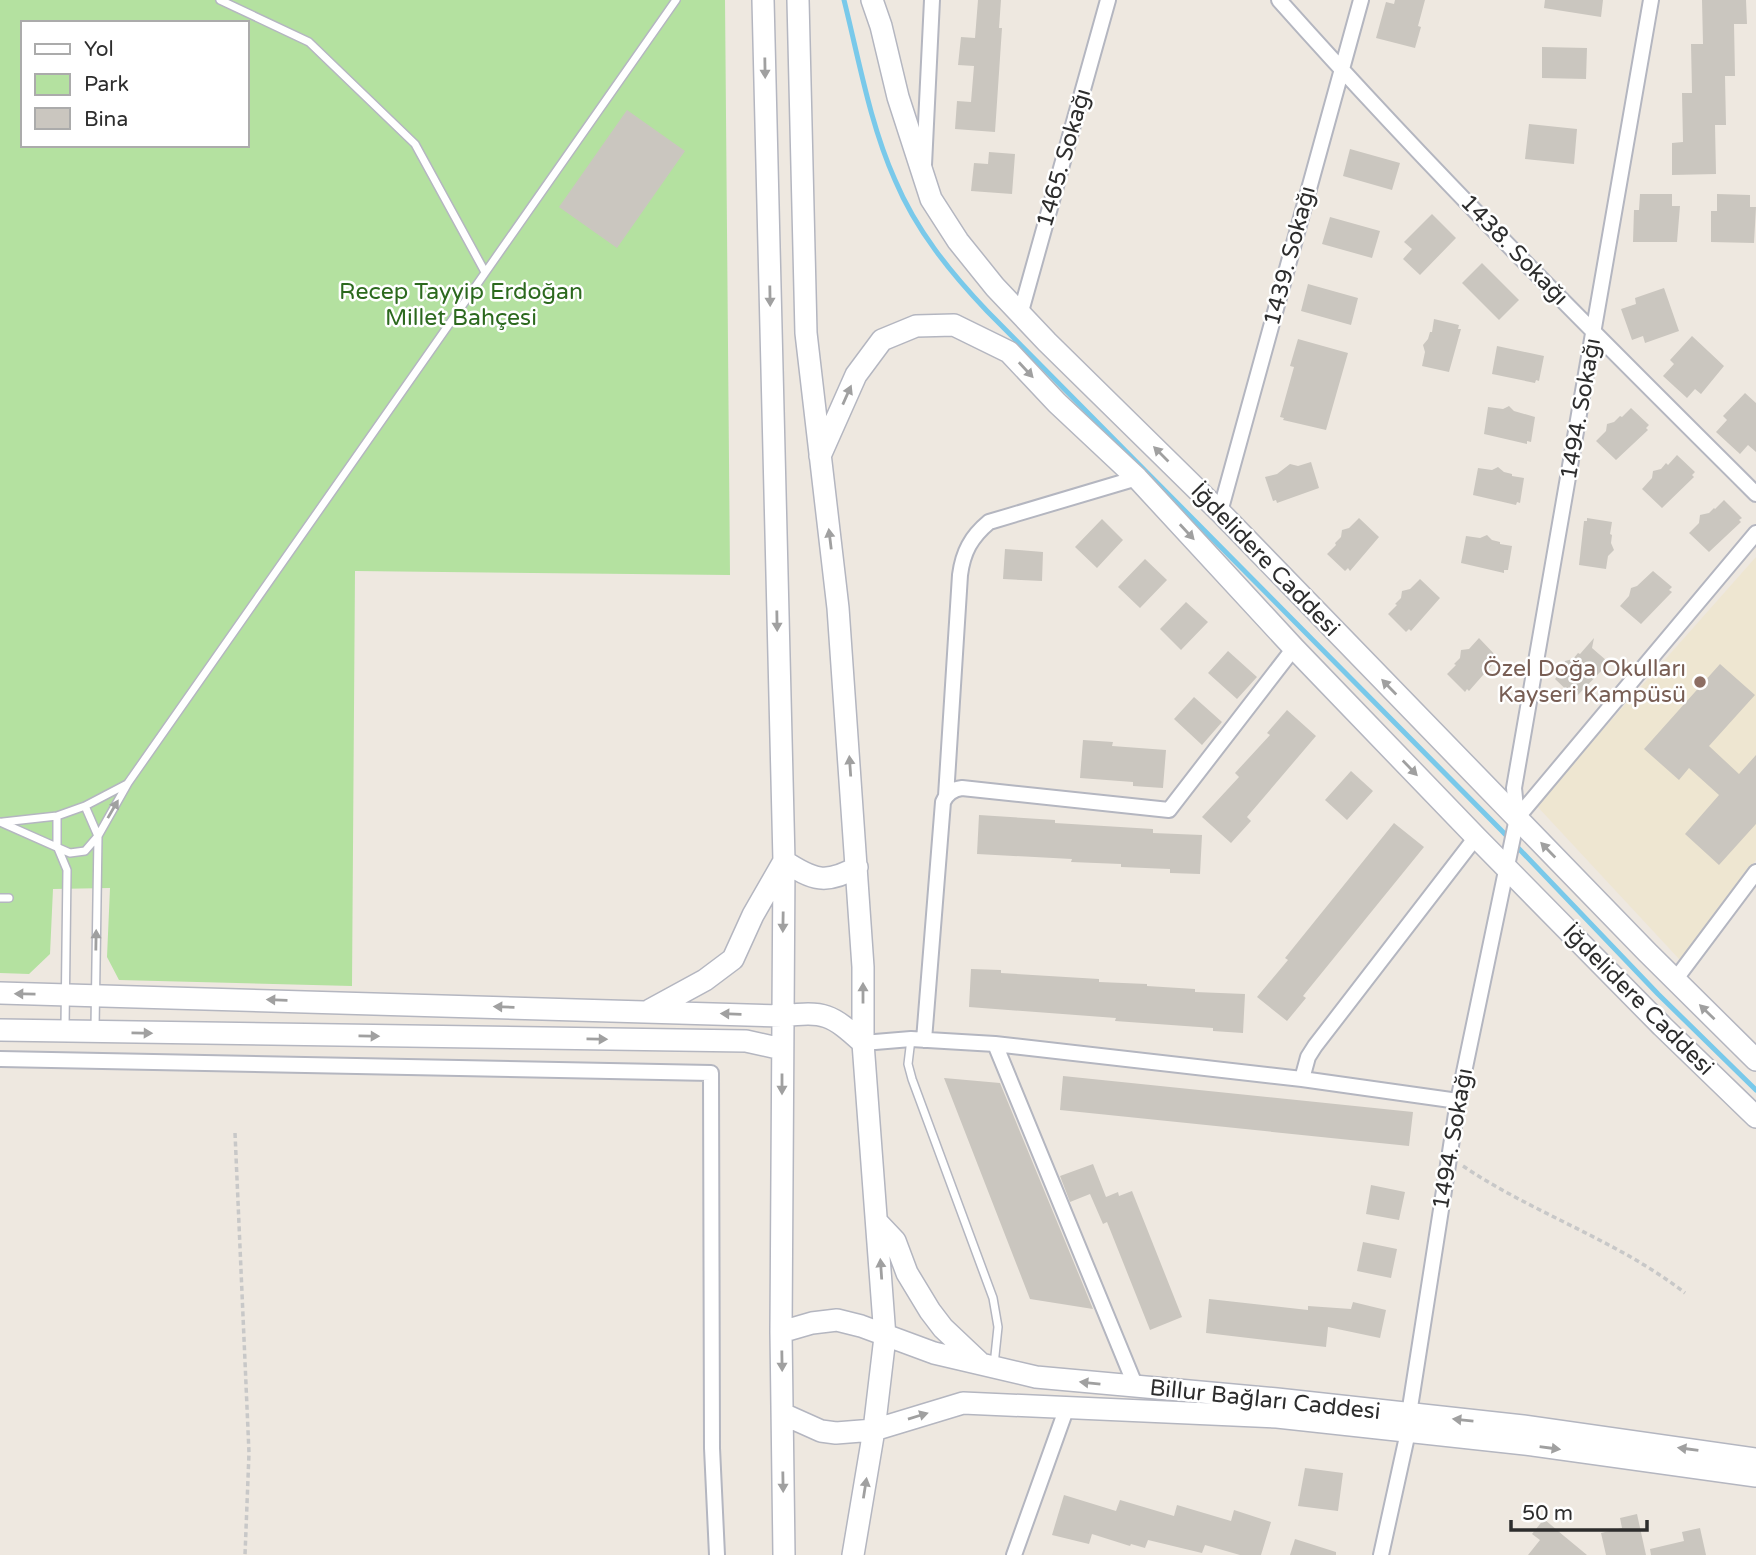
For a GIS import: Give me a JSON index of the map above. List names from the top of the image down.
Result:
{
  "streets": {
    "street": [
      "1465. Sokağı",
      "1438. Sokağı",
      "1439. Sokağı",
      "1494. Sokağı",
      "İğdelidere Caddesi",
      "Billur Bağları Caddesi"
    ]
  },
  "crossings": [
    ["1465. Sokağı", "İğdelidere Caddesi"],
    ["1438. Sokağı", "1439. Sokağı"],
    ["1438. Sokağı", "1494. Sokağı"],
    ["1439. Sokağı", "İğdelidere Caddesi"],
    ["1494. Sokağı", "İğdelidere Caddesi"],
    ["1494. Sokağı", "Billur Bağları Caddesi"]
  ],
  "parks": ["Recep Tayyip Erdoğan Millet Bahçesi"],
  "places": ["Özel Doğa Okulları Kayseri Kampüsü"],
  "legend": ["Yol", "Park", "Bina"],
  "scale_bar": "50 m"
}
